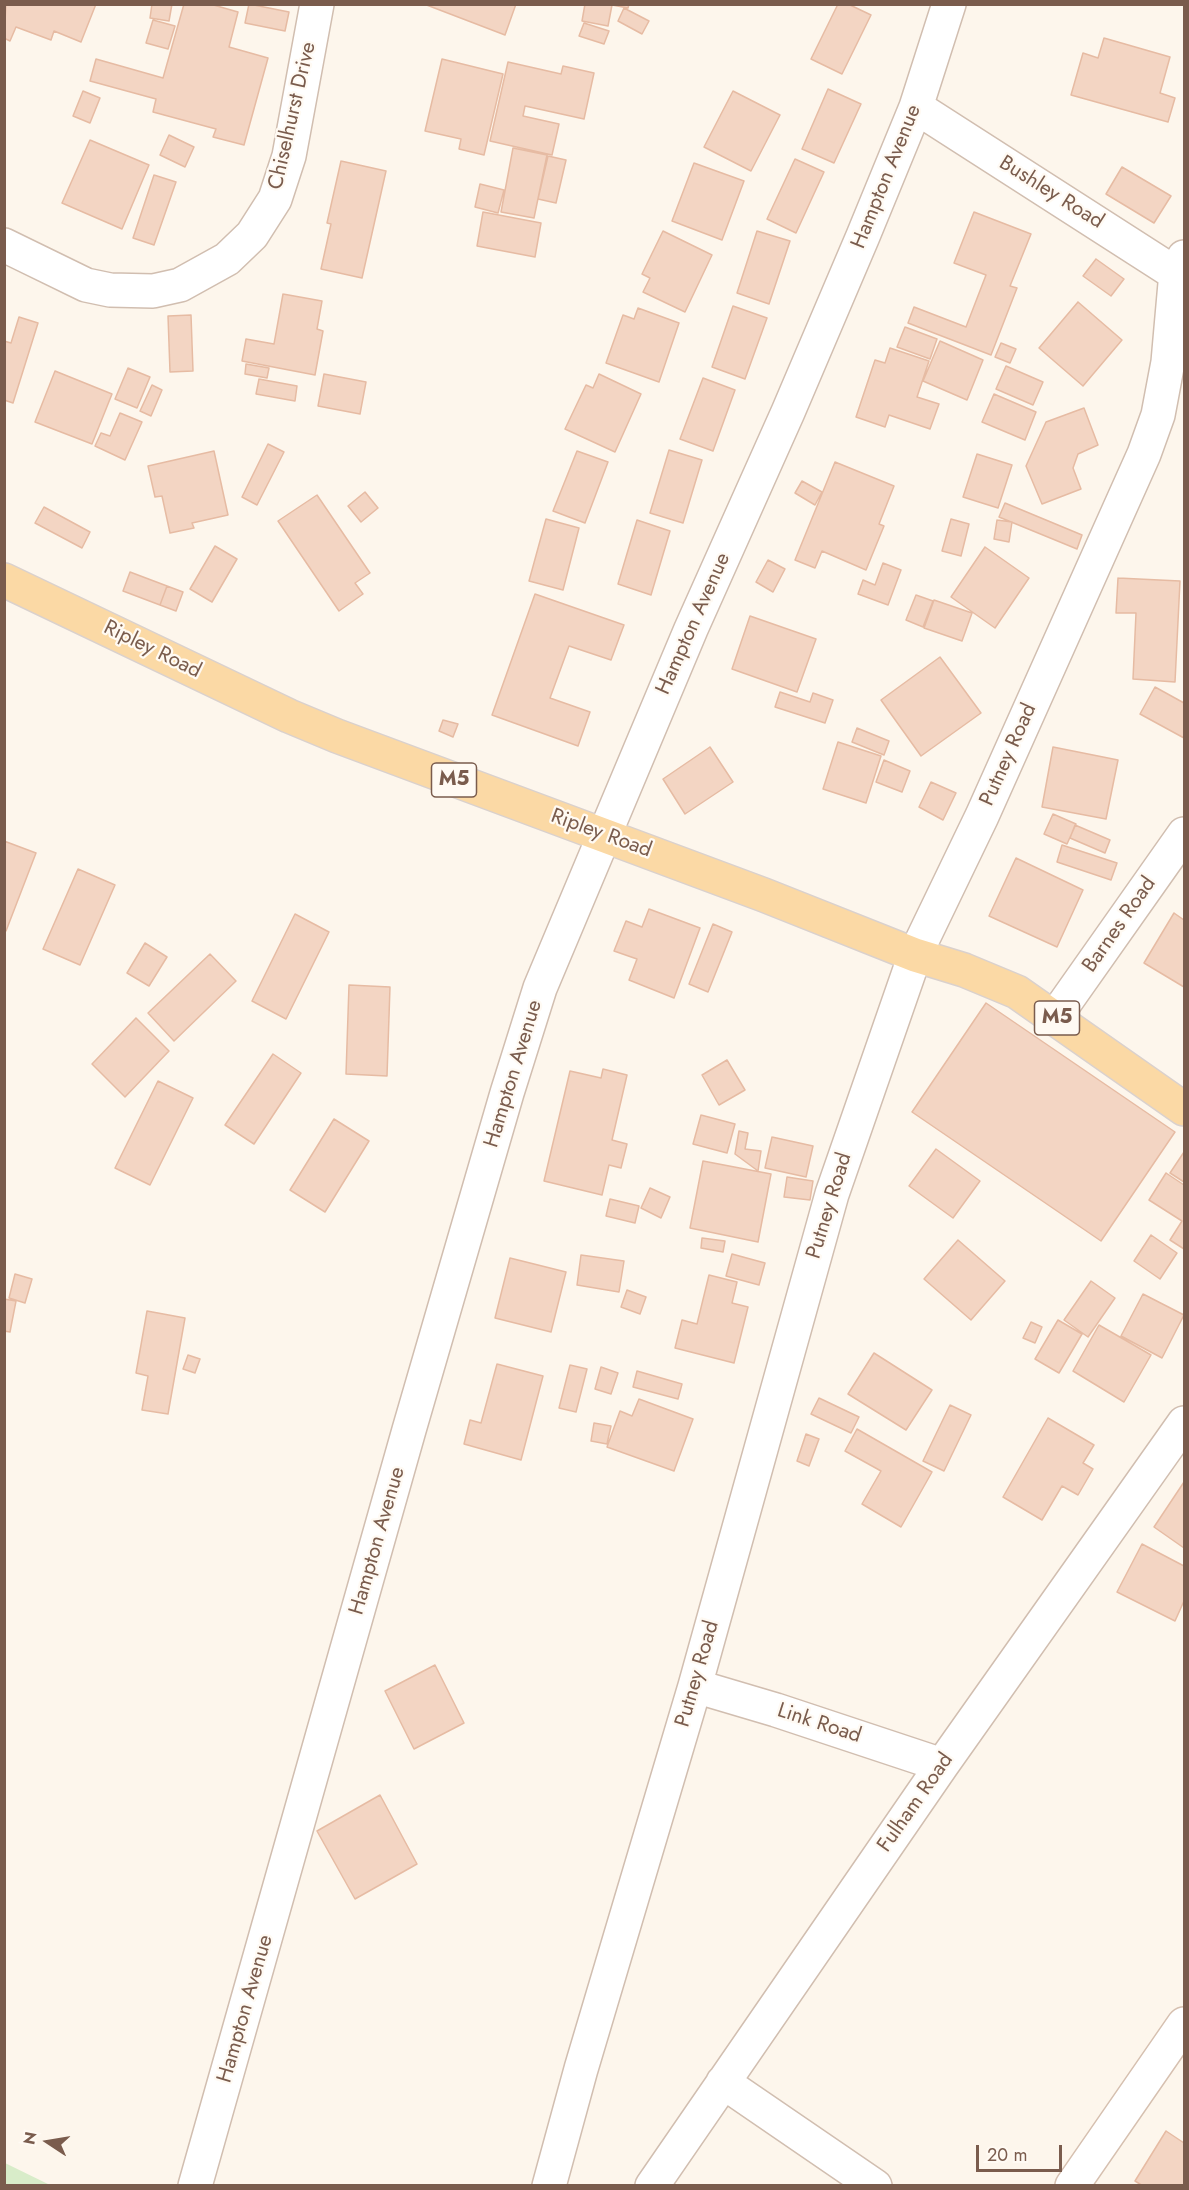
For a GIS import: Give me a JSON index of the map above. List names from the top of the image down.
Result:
{
  "streets": {
    "main road": ["Ripley Road", "M5"],
    "street": [
      "Chiselhurst Drive",
      "Hampton Avenue",
      "Bushley Road",
      "Putney Road",
      "Barnes Road",
      "Link Road",
      "Fulham Road"
    ]
  },
  "crossings": [
    ["Hampton Avenue", "Bushley Road"],
    ["Hampton Avenue", "Ripley Road"],
    ["Bushley Road", "Putney Road"],
    ["Ripley Road", "Putney Road"],
    ["Ripley Road", "Barnes Road"],
    ["Putney Road", "Link Road"],
    ["Link Road", "Fulham Road"]
  ],
  "scale_bar": "20 m",
  "north": "left"
}
